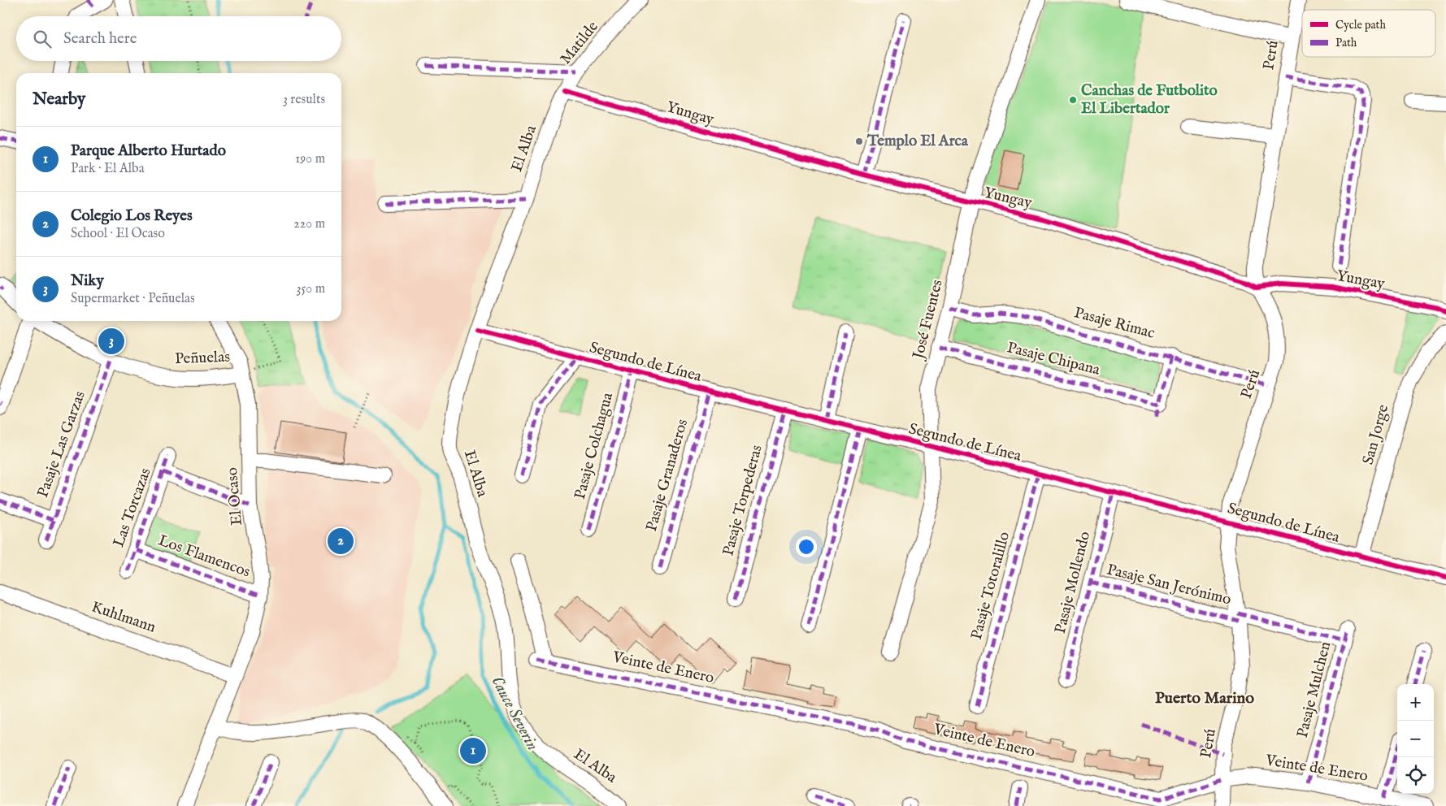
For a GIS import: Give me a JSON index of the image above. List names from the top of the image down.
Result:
{
  "streets": {
    "street": [
      "Matilde",
      "Perú",
      "Yungay",
      "El Alba",
      "José Fuentes",
      "Pasaje Rimac",
      "Peñuelas",
      "Pasaje Chipana",
      "Segundo de Línea",
      "San Jorge",
      "Pasaje Las Garzas",
      "Pasaje Colchagua",
      "Pasaje Granaderos",
      "El Ocaso",
      "Pasaje Torpederas",
      "Las Torcazas",
      "Los Flamencos",
      "Pasaje Mollendo",
      "Pasaje San Jerónimo",
      "Pasaje Totoralillo",
      "Kuhlmann",
      "Veinte de Enero",
      "Pasaje Mulchen"
    ]
  },
  "crossings": [
    ["Matilde", "Yungay"],
    ["Matilde", "El Alba"],
    ["Perú", "Yungay"],
    ["Perú", "Pasaje Rimac"],
    ["Perú", "Segundo de Línea"],
    ["Perú", "Pasaje San Jerónimo"],
    ["Perú", "Veinte de Enero"],
    ["Yungay", "El Alba"],
    ["Yungay", "José Fuentes"],
    ["El Alba", "Segundo de Línea"],
    ["José Fuentes", "Pasaje Rimac"],
    ["José Fuentes", "Pasaje Chipana"],
    ["José Fuentes", "Segundo de Línea"],
    ["Pasaje Rimac", "Pasaje Chipana"],
    ["Peñuelas", "Pasaje Las Garzas"],
    ["Peñuelas", "El Ocaso"],
    ["Segundo de Línea", "San Jorge"],
    ["Segundo de Línea", "Pasaje Colchagua"],
    ["Segundo de Línea", "Pasaje Granaderos"],
    ["Segundo de Línea", "Pasaje Torpederas"],
    ["Segundo de Línea", "Pasaje Mollendo"],
    ["Segundo de Línea", "Pasaje Totoralillo"],
    ["El Ocaso", "Los Flamencos"],
    ["El Ocaso", "Kuhlmann"],
    ["Las Torcazas", "Los Flamencos"],
    ["Pasaje Mollendo", "Pasaje San Jerónimo"],
    ["Pasaje San Jerónimo", "Pasaje Mulchen"],
    ["Veinte de Enero", "Pasaje Mulchen"]
  ],
  "districts": ["Puerto Marino"],
  "water": ["Cauce Severin"],
  "places": ["Canchas de Futbolito El Libertador", "Templo El Arca"],
  "legend": ["Cycle path", "Path"],
  "page": {
    "search": "Search here",
    "heading": ["Nearby", "3 results"],
    "list": [
      {
        "mark": "1",
        "name": "Parque Alberto Hurtado",
        "note": "Park · El Alba",
        "value": "190 m"
      },
      {
        "mark": "2",
        "name": "Colegio Los Reyes",
        "note": "School · El Ocaso",
        "value": "220 m"
      },
      {
        "mark": "3",
        "name": "Niky",
        "note": "Supermarket · Peñuelas",
        "value": "350 m"
      }
    ],
    "pins": ["3", "2", "1"],
    "map_buttons": ["+", "−"]
  }
}
